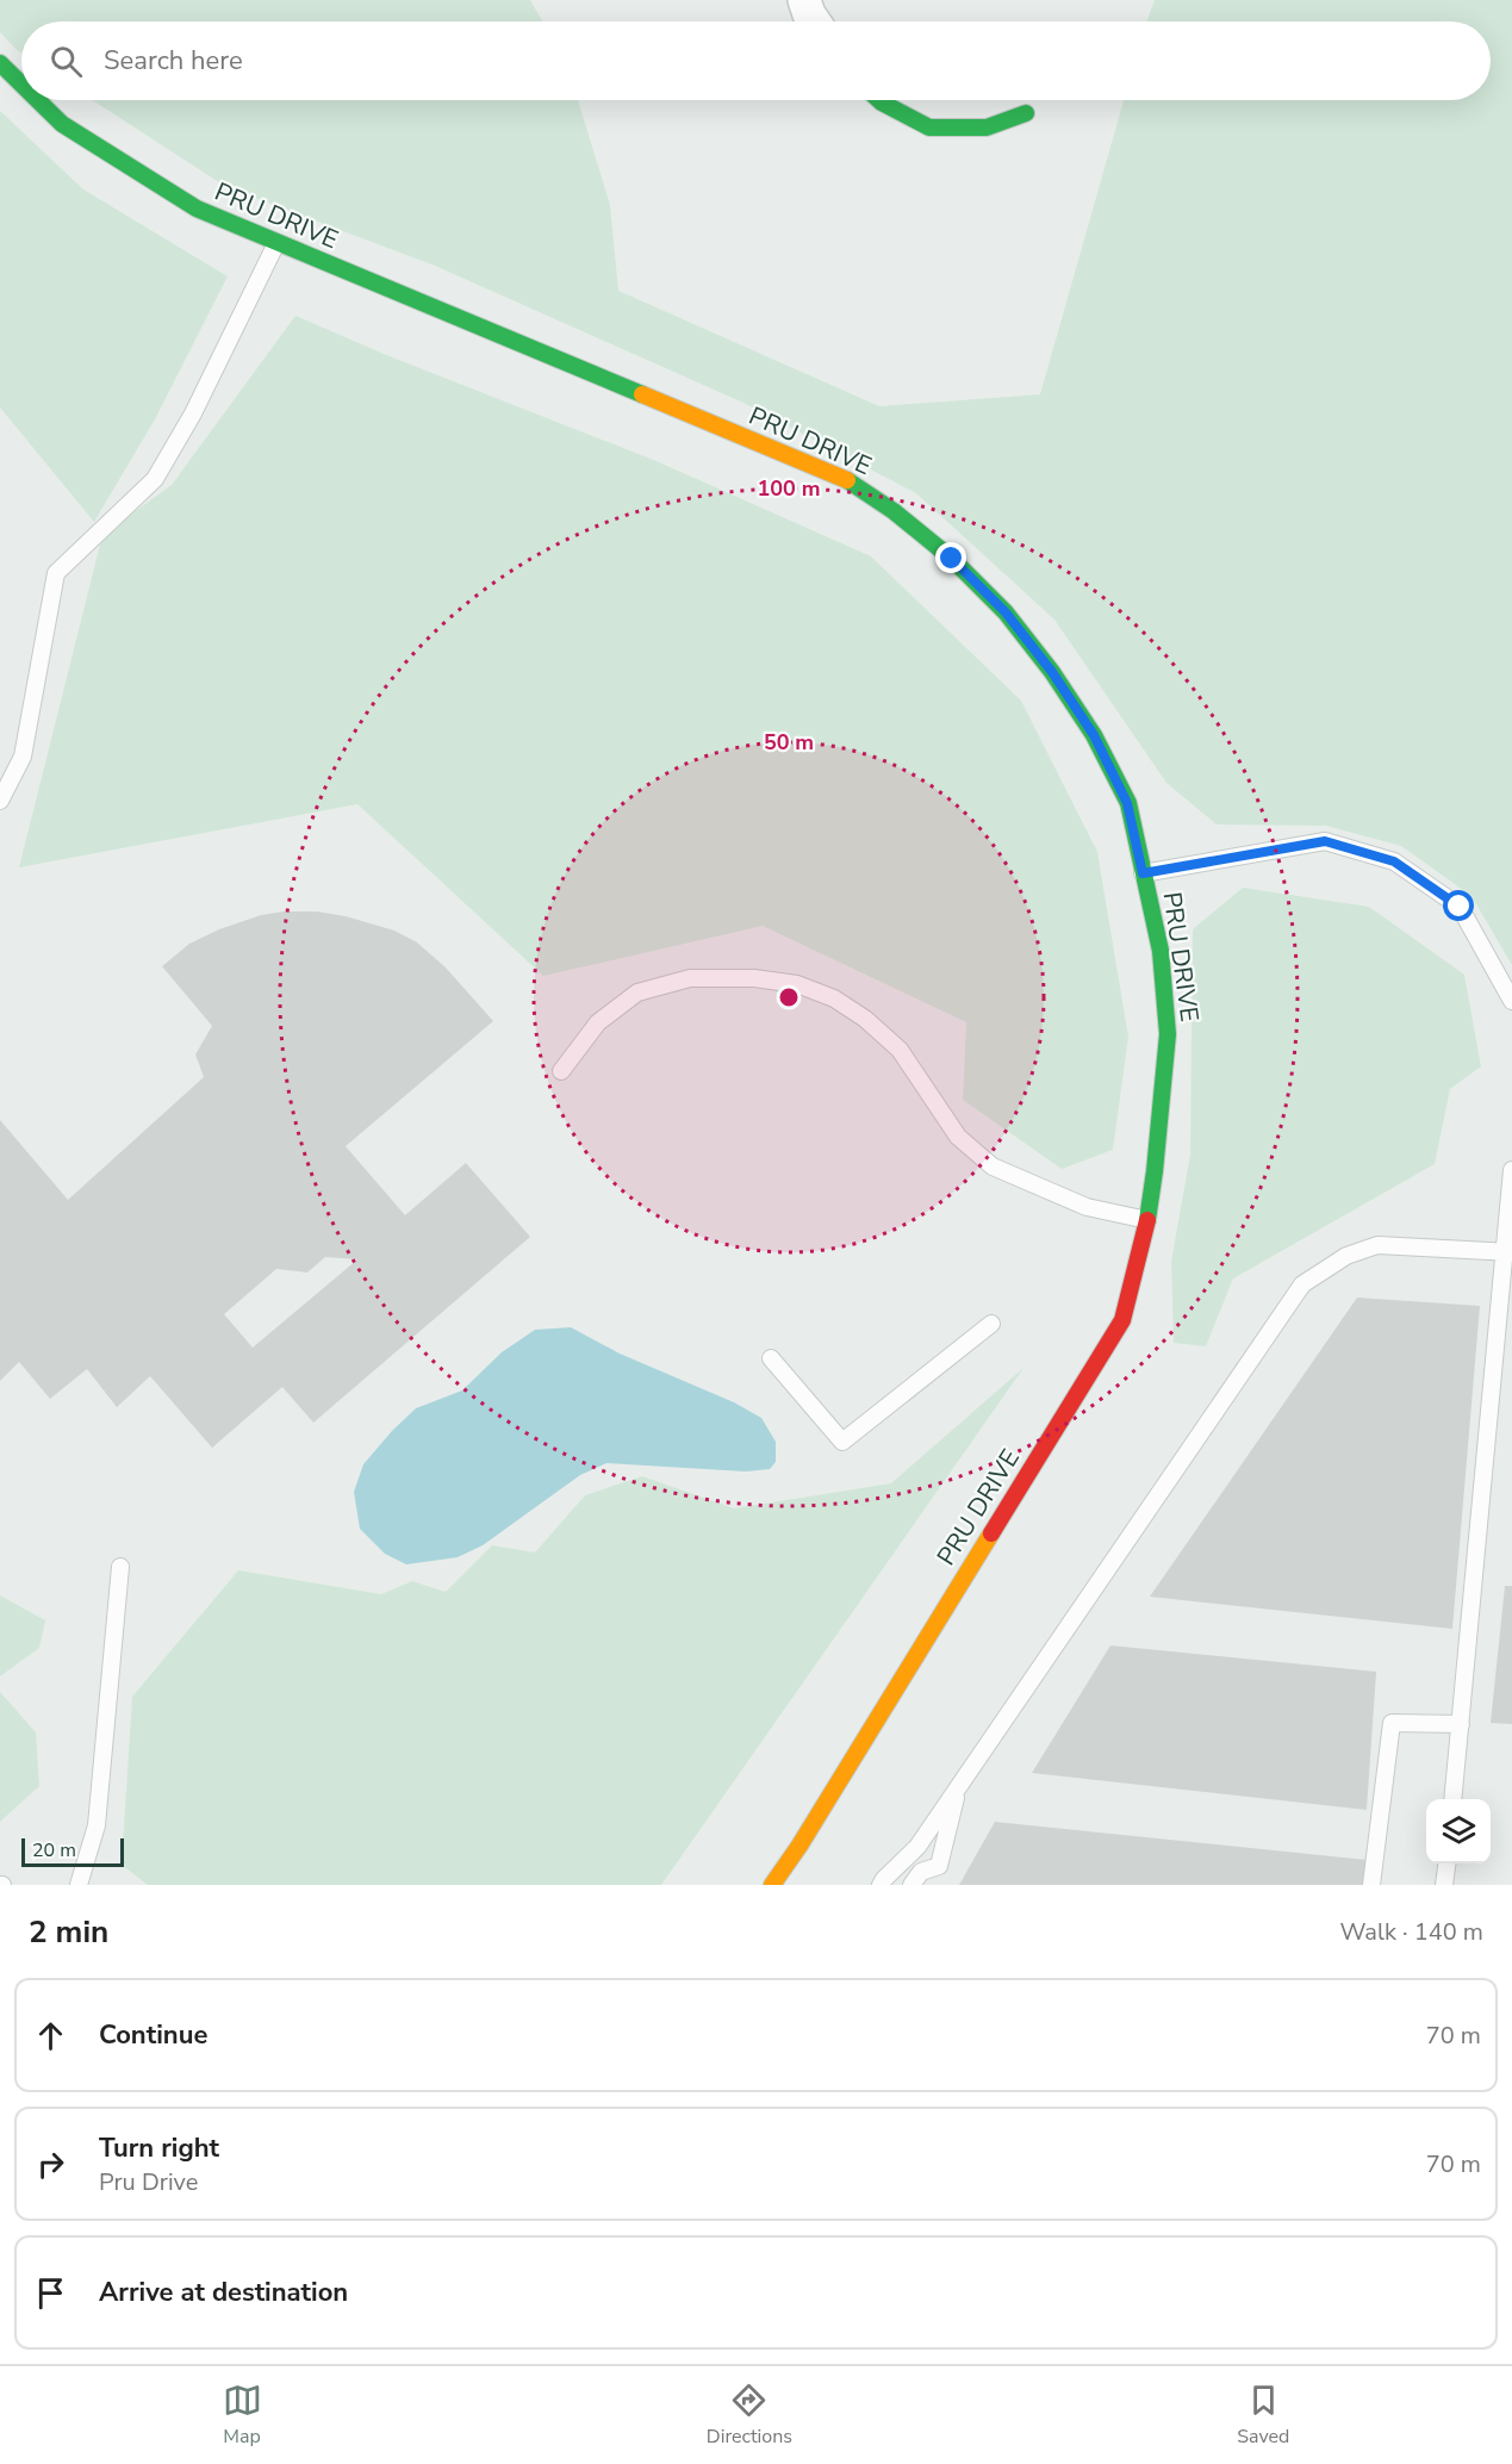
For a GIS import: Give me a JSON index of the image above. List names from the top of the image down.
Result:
{
  "streets": {
    "street": ["PRU DRIVE"]
  },
  "scale_bar": "20 m",
  "page": {
    "search": "Search here",
    "scale": "20 m",
    "heading": ["2 min", "Walk · 140 m"],
    "list": [
      ["Continue", "70 m"],
      ["Turn right", "Pru Drive", "70 m"],
      "Arrive at destination"
    ],
    "nav": ["Map", "Directions", "Saved"]
  },
  "rings": ["100 m", "50 m"]
}
